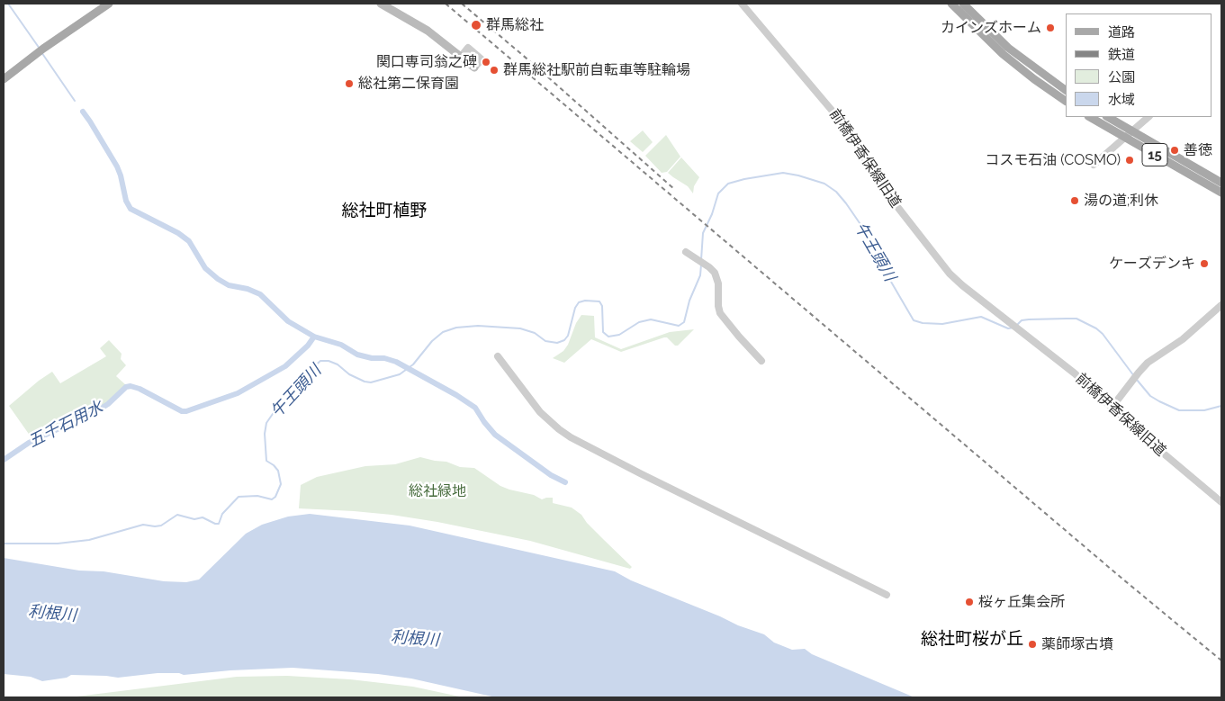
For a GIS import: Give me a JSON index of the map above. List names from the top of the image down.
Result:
{
  "streets": {
    "main road": ["15"],
    "street": ["前橋伊香保線旧道"]
  },
  "districts": ["総社町植野", "総社町桜が丘"],
  "water": ["午王頭川", "五千石用水", "利根川"],
  "parks": ["総社緑地"],
  "places": [
    "群馬総社",
    "カインズホーム",
    "関口専司翁之碑",
    "群馬総社駅前自転車等駐輪場",
    "総社第二保育園",
    "善徳",
    "コスモ石油 (COSMO)",
    "湯の道;利休",
    "ケーズデンキ",
    "桜ヶ丘集会所",
    "薬師塚古墳"
  ],
  "legend": [
    "道路",
    "鉄道",
    "公園",
    "水域"
  ]
}
